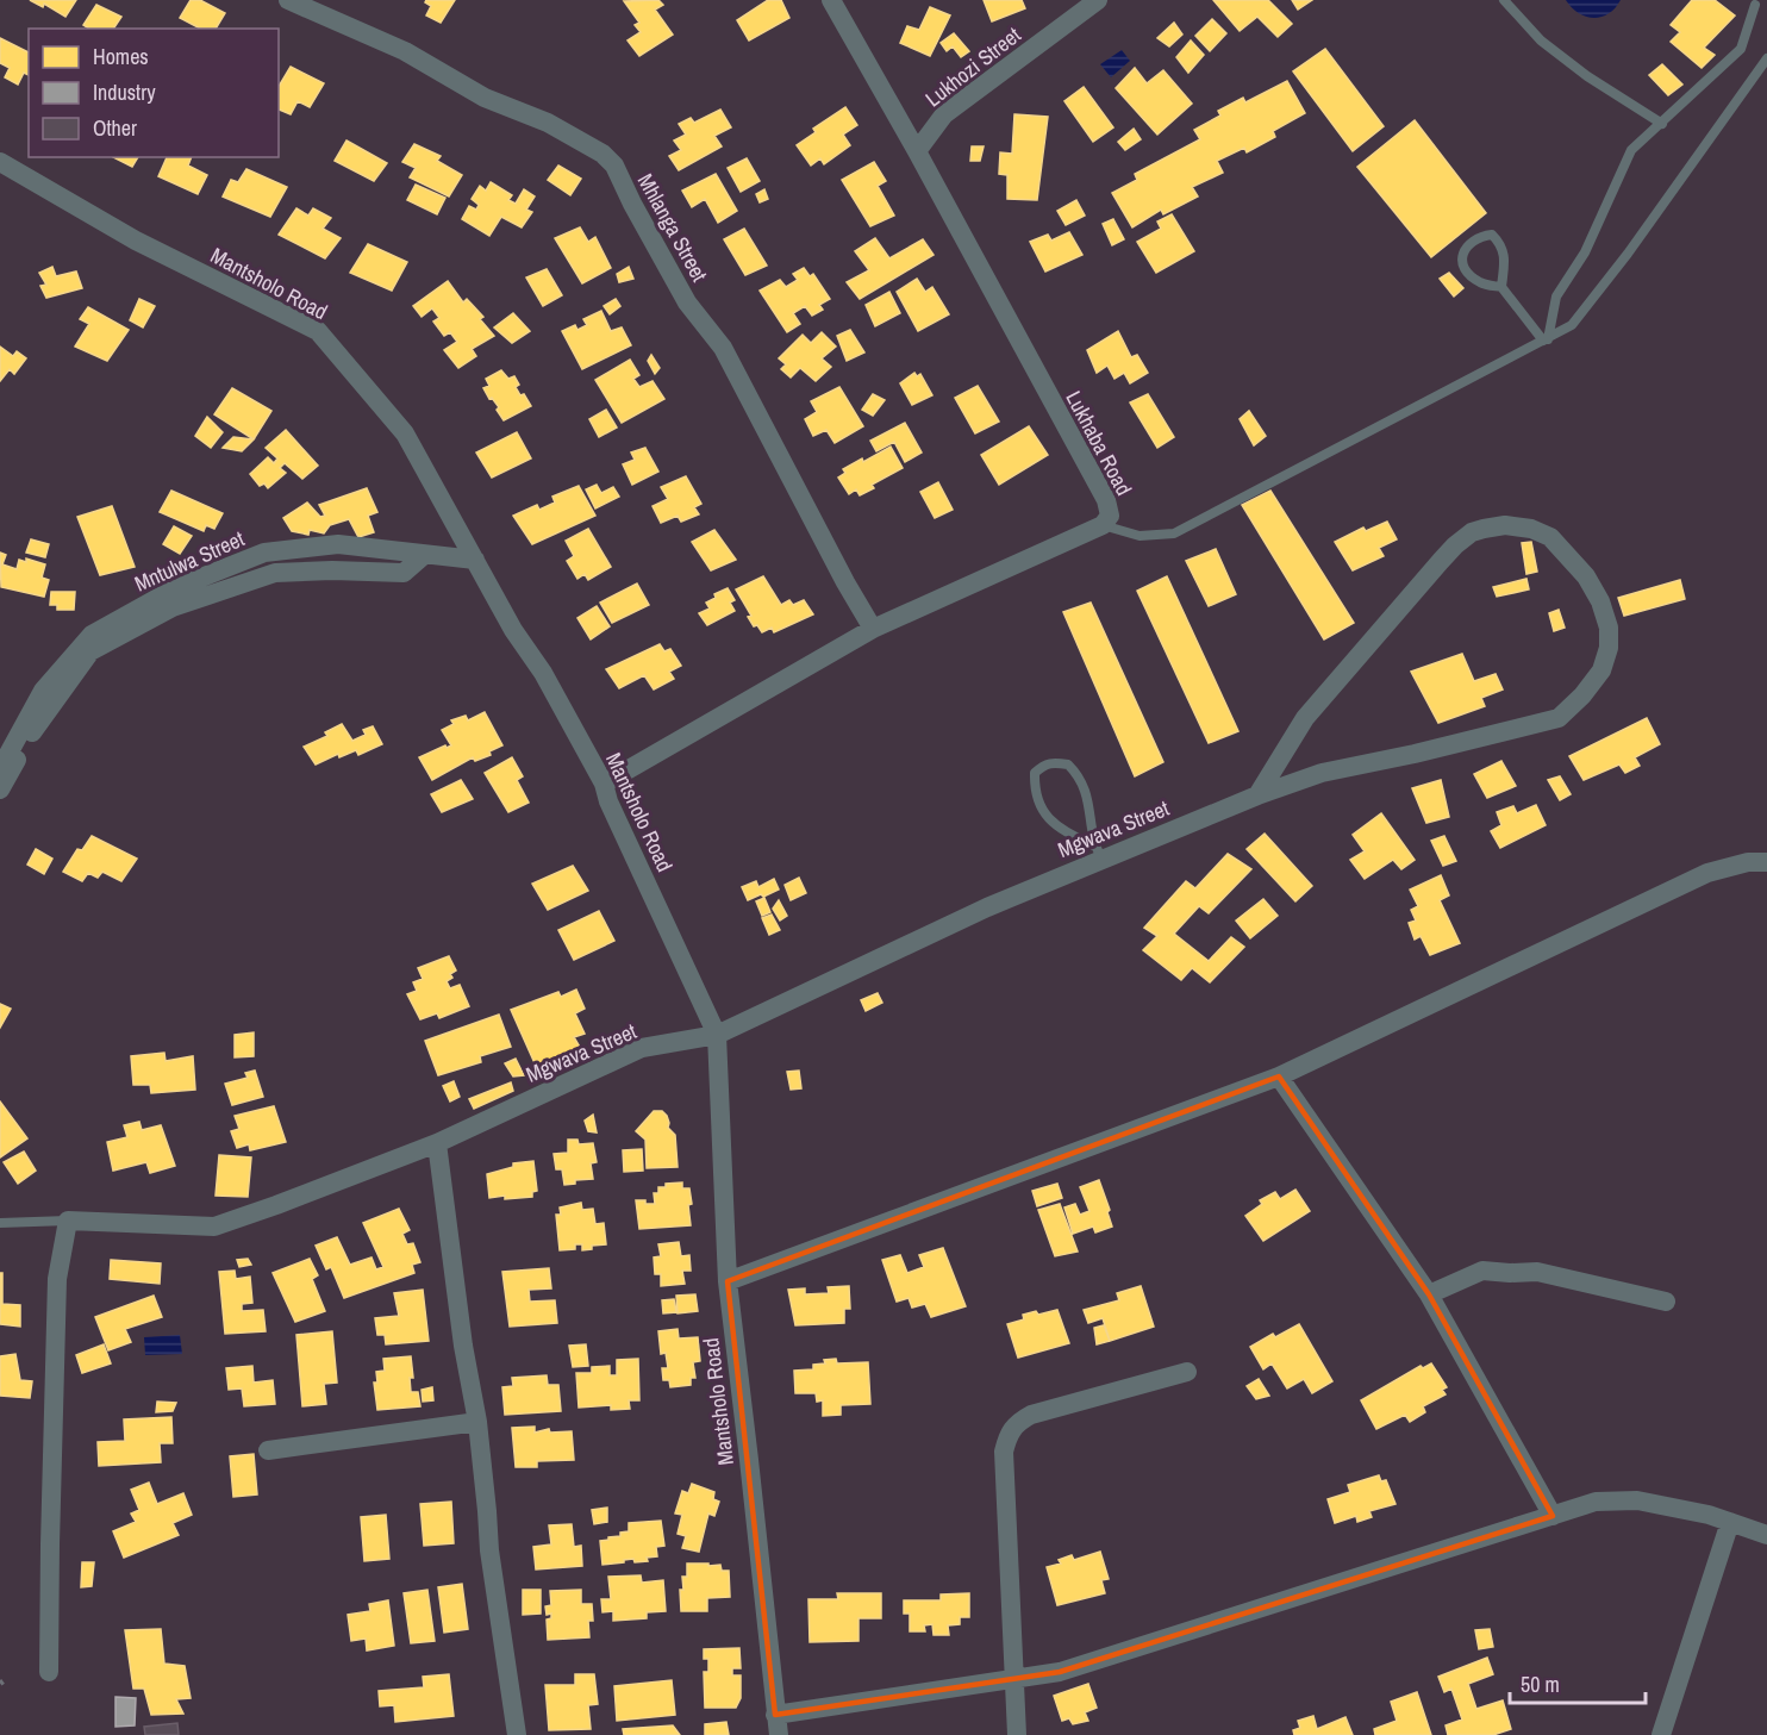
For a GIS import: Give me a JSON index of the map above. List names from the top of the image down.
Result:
{
  "streets": {
    "street": [
      "Lukhozi Street",
      "Mhlanga Street",
      "Mantsholo Road",
      "Lukhaba Road",
      "Mntulwa Street",
      "Mgwava Street"
    ]
  },
  "crossings": [
    ["Lukhozi Street", "Lukhaba Road"],
    ["Mhlanga Street", "Lukhaba Road"],
    ["Mantsholo Road", "Lukhaba Road"],
    ["Mantsholo Road", "Mntulwa Street"],
    ["Mantsholo Road", "Mgwava Street"]
  ],
  "legend": ["Homes", "Industry", "Other"],
  "scale_bar": "50 m"
}
